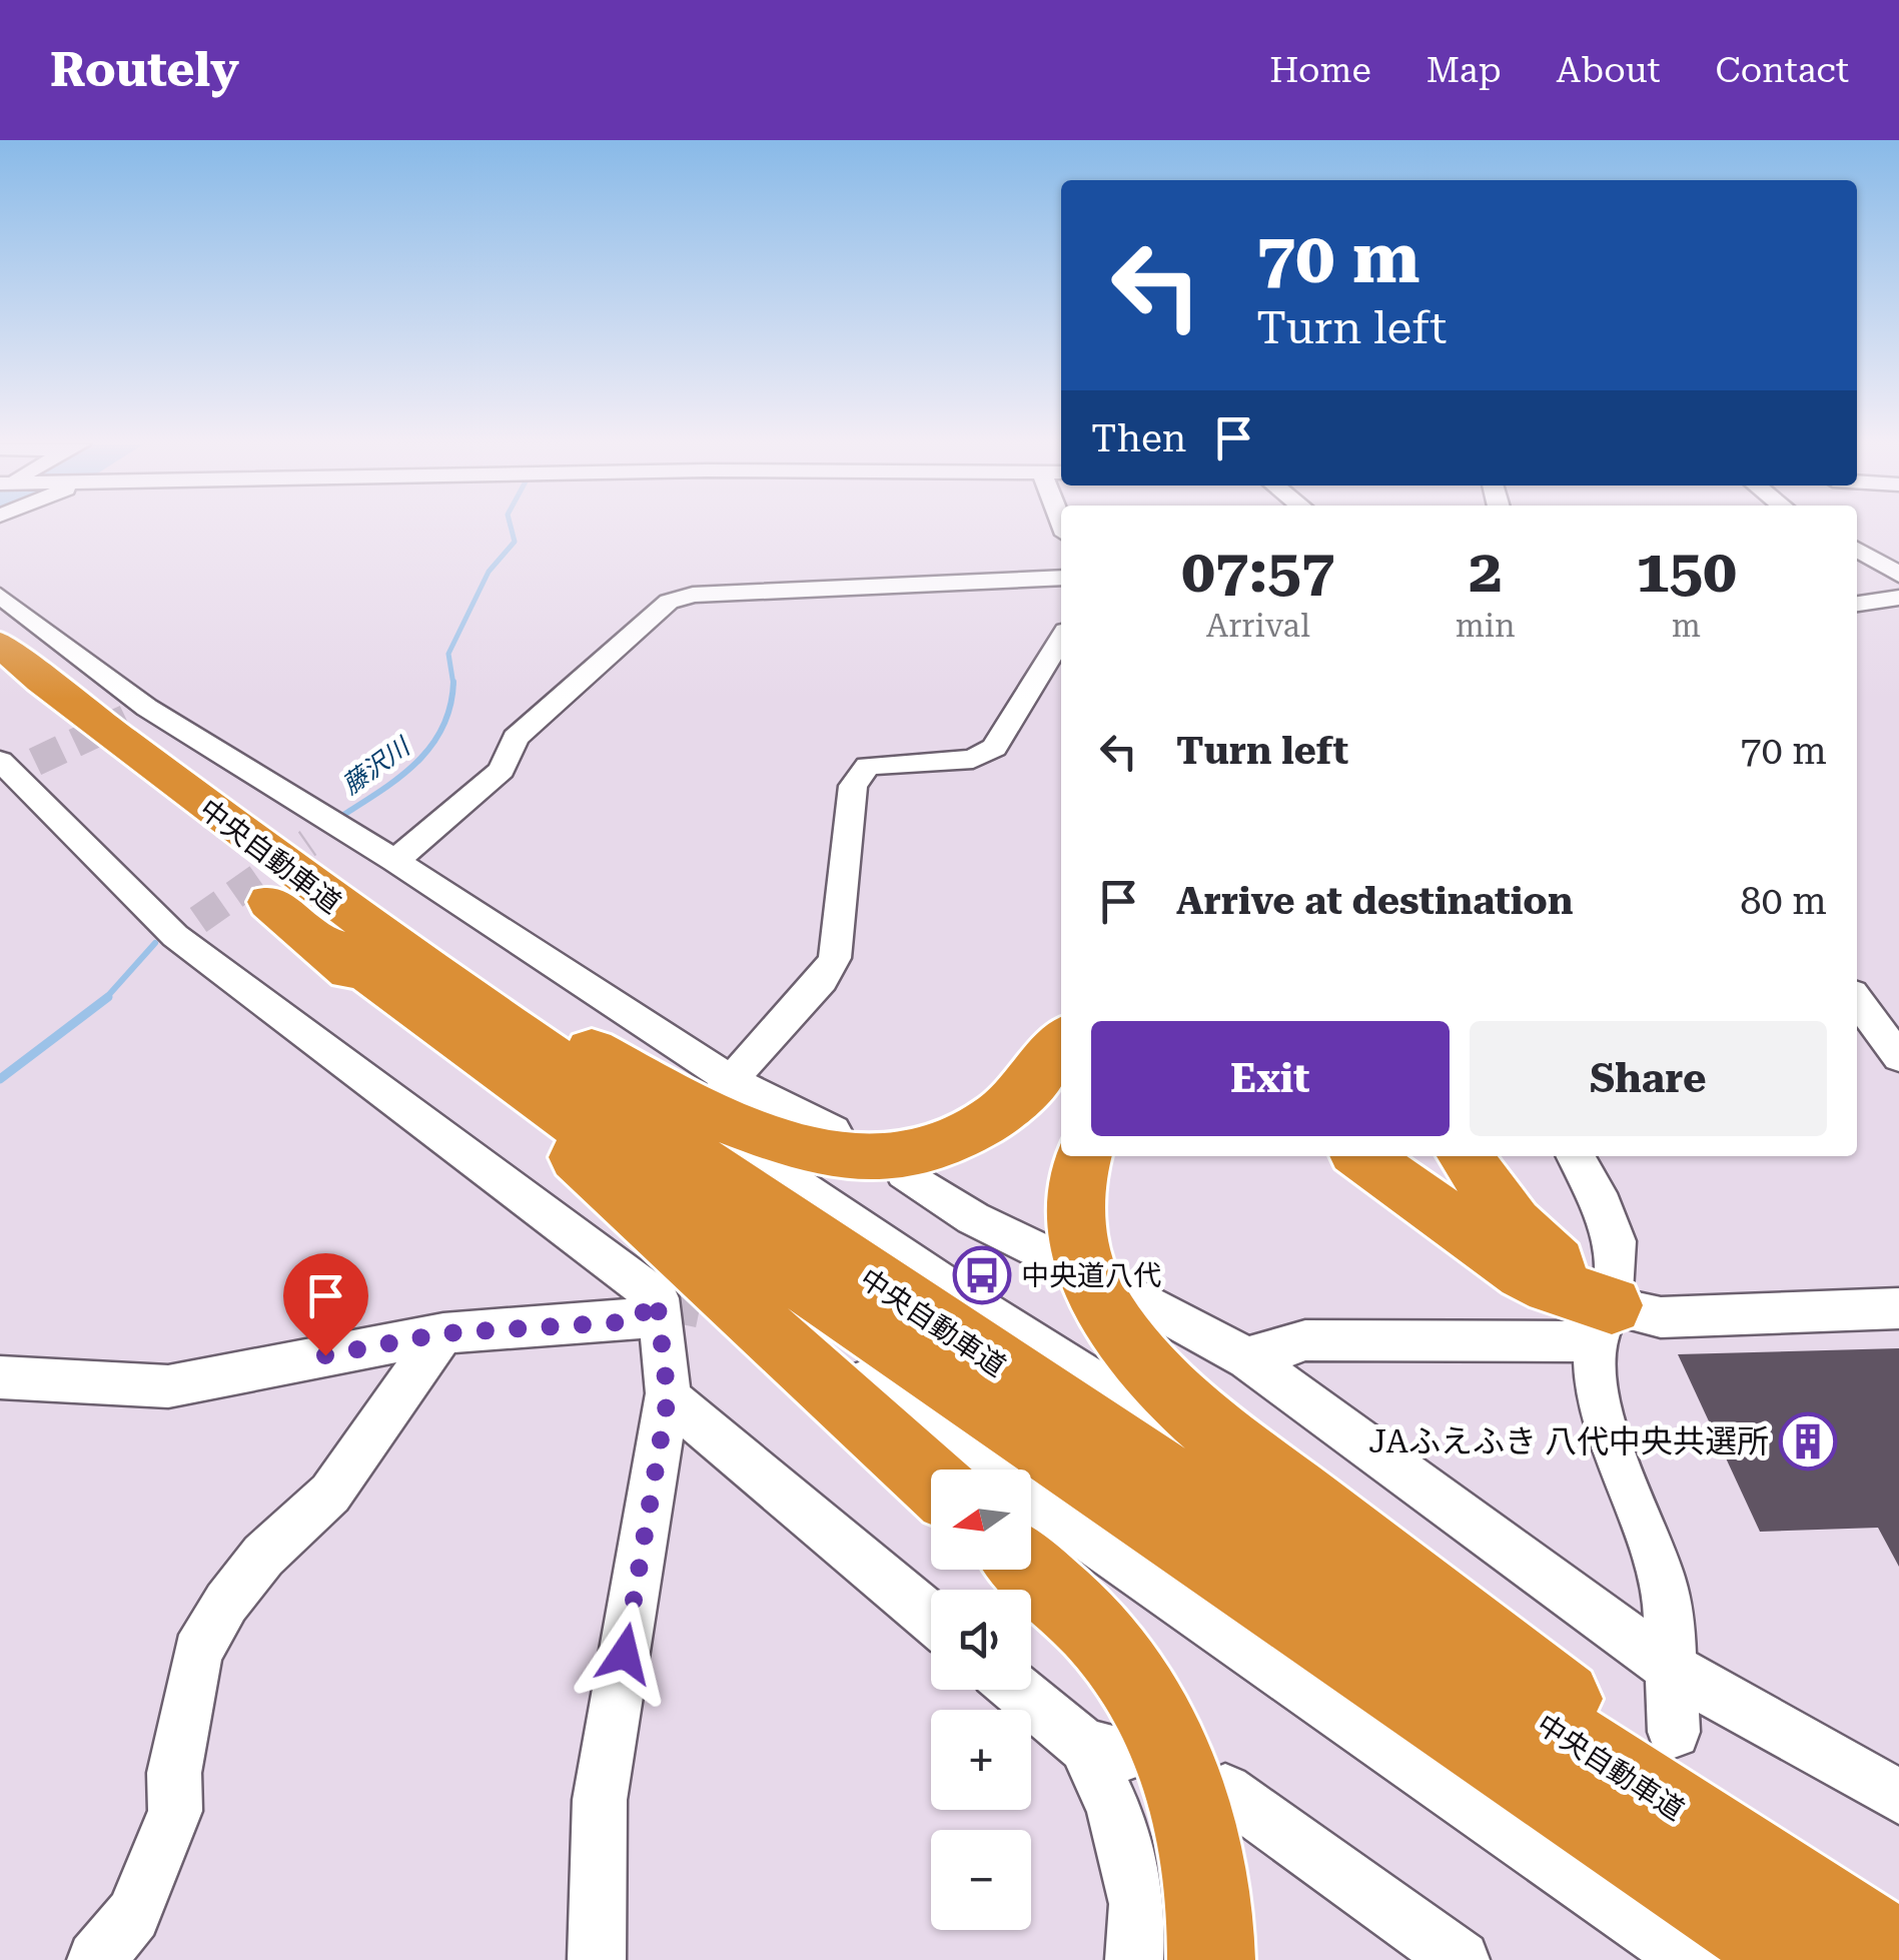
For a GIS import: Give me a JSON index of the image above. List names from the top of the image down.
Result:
{
  "streets": {
    "highway": ["中央自動車道"]
  },
  "water": ["藤沢川"],
  "places": {
    "bus stop": ["中央道八代"],
    "building": ["JAふえふき 八代中央共選所"]
  },
  "north": "left",
  "page": {
    "header": "Routely",
    "nav": [
      "Home",
      "Map",
      "About",
      "Contact"
    ],
    "turn": ["70 m", "Turn left"],
    "then": "Then",
    "eta": [
      "07:57",
      "Arrival",
      "2",
      "min",
      "150",
      "m"
    ],
    "list": [
      {
        "name": "Turn left",
        "value": "70 m"
      },
      {
        "name": "Arrive at destination",
        "value": "80 m"
      }
    ],
    "buttons": ["Exit", "Share"],
    "map_buttons": ["+", "−"]
  }
}
